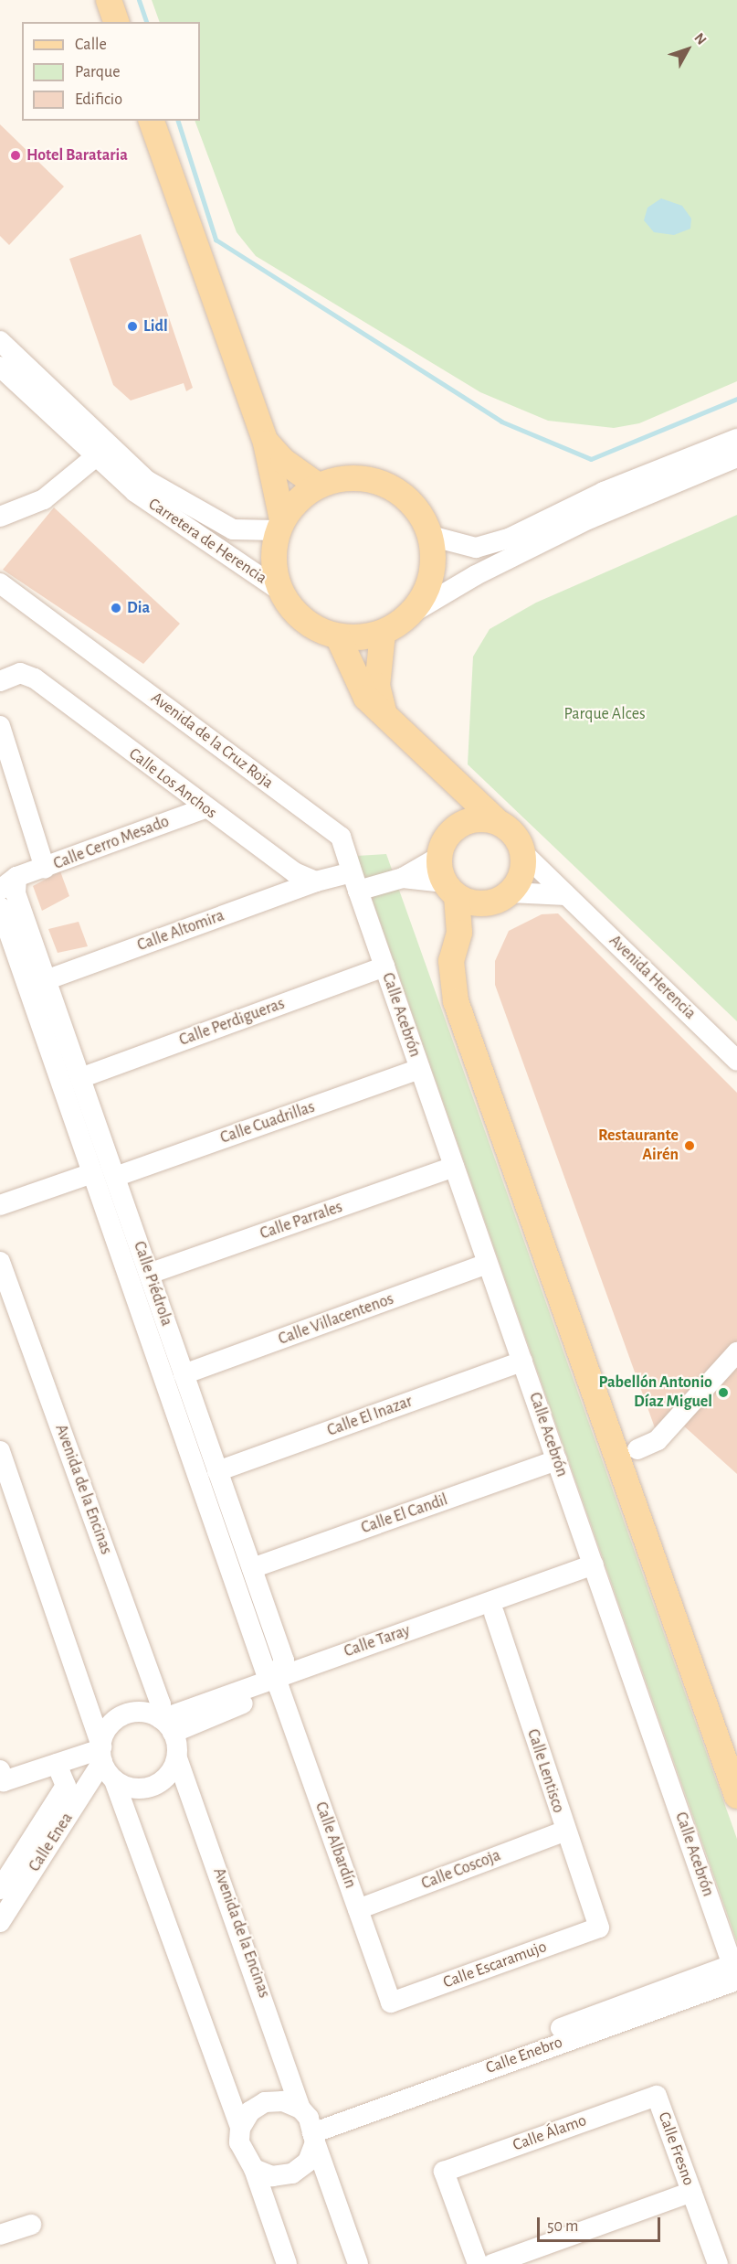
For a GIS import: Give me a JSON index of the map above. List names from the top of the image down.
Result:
{
  "streets": {
    "street": [
      "Carretera de Herencia",
      "Avenida de la Cruz Roja",
      "Calle Los Anchos",
      "Calle Cerro Mesado",
      "Calle Altomira",
      "Avenida Herencia",
      "Calle Acebrón",
      "Calle Perdigueras",
      "Calle Cuadrillas",
      "Calle Parrales",
      "Calle Piédrola",
      "Calle Villacentenos",
      "Calle El Inazar",
      "Avenida de la Encinas",
      "Calle El Candil",
      "Calle Taray",
      "Calle Lentisco",
      "Calle Enea",
      "Calle Albardín",
      "Calle Coscoja",
      "Calle Escaramujo",
      "Calle Enebro",
      "Calle Álamo",
      "Calle Fresno"
    ]
  },
  "crossings": [
    ["Avenida de la Cruz Roja", "Calle Acebrón"],
    ["Calle Los Anchos", "Calle Cerro Mesado"],
    ["Calle Los Anchos", "Calle Altomira"],
    ["Calle Cerro Mesado", "Calle Piédrola"],
    ["Calle Altomira", "Calle Piédrola"],
    ["Calle Acebrón", "Calle Perdigueras"],
    ["Calle Acebrón", "Calle Cuadrillas"],
    ["Calle Acebrón", "Calle Parrales"],
    ["Calle Acebrón", "Calle Villacentenos"],
    ["Calle Acebrón", "Calle El Inazar"],
    ["Calle Acebrón", "Calle El Candil"],
    ["Calle Acebrón", "Calle Taray"],
    ["Calle Acebrón", "Calle Enebro"],
    ["Calle Perdigueras", "Calle Piédrola"],
    ["Calle Cuadrillas", "Calle Piédrola"],
    ["Calle Parrales", "Calle Piédrola"],
    ["Calle Piédrola", "Calle Villacentenos"],
    ["Calle Piédrola", "Calle El Inazar"],
    ["Calle Piédrola", "Calle El Candil"],
    ["Calle Piédrola", "Calle Taray"],
    ["Calle Piédrola", "Calle Albardín"],
    ["Avenida de la Encinas", "Calle Taray"],
    ["Avenida de la Encinas", "Calle Enea"],
    ["Avenida de la Encinas", "Calle Enebro"],
    ["Calle Taray", "Calle Lentisco"],
    ["Calle Taray", "Calle Enea"],
    ["Calle Taray", "Calle Albardín"],
    ["Calle Lentisco", "Calle Coscoja"],
    ["Calle Lentisco", "Calle Escaramujo"],
    ["Calle Albardín", "Calle Coscoja"],
    ["Calle Albardín", "Calle Escaramujo"],
    ["Calle Álamo", "Calle Fresno"]
  ],
  "parks": ["Parque Alces"],
  "places": [
    "Hotel Barataria",
    "Lidl",
    "Dia",
    "Restaurante Airén",
    "Pabellón Antonio Díaz Miguel"
  ],
  "legend": ["Calle", "Parque", "Edificio"],
  "scale_bar": "50 m",
  "north": "top right"
}
